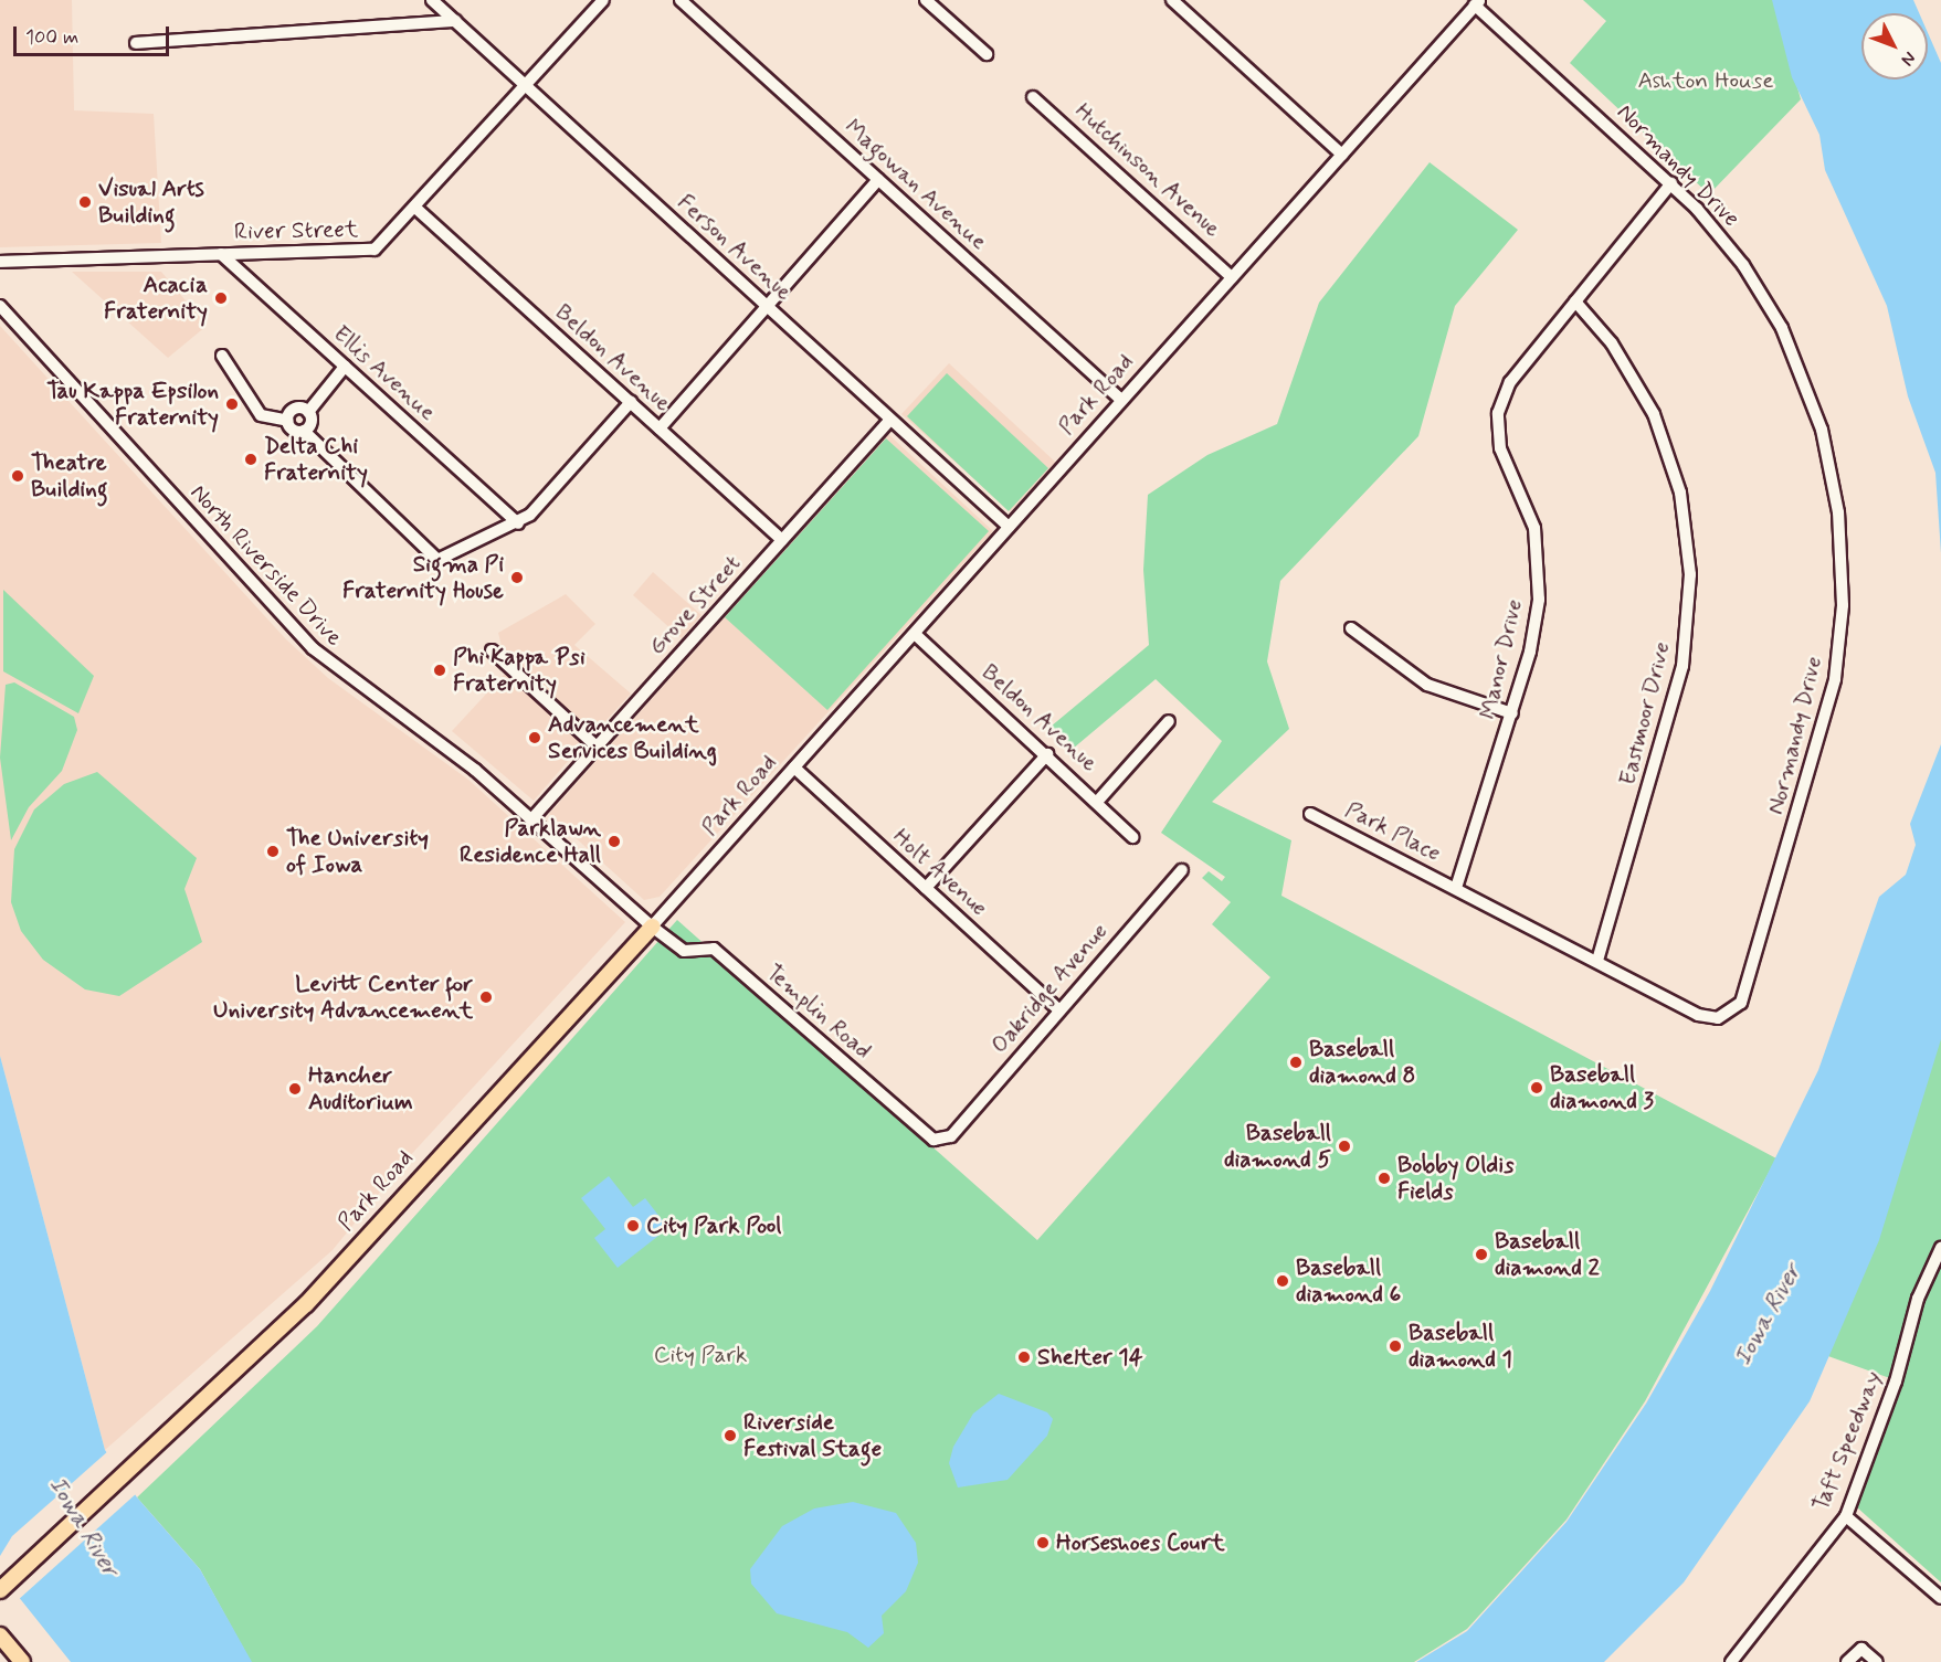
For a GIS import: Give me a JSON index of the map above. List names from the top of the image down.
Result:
{
  "streets": {
    "main road": ["Park Road"],
    "street": [
      "Normandy Drive",
      "Hutchinson Avenue",
      "Magowan Avenue",
      "River Street",
      "Ferson Avenue",
      "Beldon Avenue",
      "Ellis Avenue",
      "North Riverside Drive",
      "Grove Street",
      "Manor Drive",
      "Eastmoor Drive",
      "Park Place",
      "Holt Avenue",
      "Oakridge Avenue",
      "Templin Road",
      "Taft Speedway"
    ]
  },
  "crossings": [
    ["Normandy Drive", "Park Road"],
    ["Normandy Drive", "Manor Drive"],
    ["Normandy Drive", "Eastmoor Drive"],
    ["Normandy Drive", "Park Place"],
    ["Hutchinson Avenue", "Park Road"],
    ["Magowan Avenue", "Park Road"],
    ["River Street", "Ferson Avenue"],
    ["River Street", "Beldon Avenue"],
    ["River Street", "Ellis Avenue"],
    ["Ferson Avenue", "Park Road"],
    ["Ferson Avenue", "Grove Street"],
    ["Beldon Avenue", "Park Road"],
    ["Beldon Avenue", "Grove Street"],
    ["Park Road", "North Riverside Drive"],
    ["Park Road", "Holt Avenue"],
    ["Park Road", "Templin Road"],
    ["North Riverside Drive", "Grove Street"],
    ["North Riverside Drive", "Templin Road"],
    ["Manor Drive", "Eastmoor Drive"],
    ["Manor Drive", "Park Place"],
    ["Holt Avenue", "Oakridge Avenue"],
    ["Oakridge Avenue", "Templin Road"]
  ],
  "water": ["Iowa River"],
  "parks": ["Ashton House", "City Park"],
  "places": [
    "Visual Arts Building",
    "Acacia Fraternity",
    "Tau Kappa Epsilon Fraternity",
    "Delta Chi Fraternity",
    "Theatre Building",
    "Sigma Pi Fraternity House",
    "Phi Kappa Psi Fraternity",
    "Advancement Services Building",
    "Parklawn Residence Hall",
    "The University of Iowa",
    "Levitt Center for University Advancement",
    "Baseball diamond 8",
    "Baseball diamond 3",
    "Hancher Auditorium",
    "Baseball diamond 5",
    "Bobby Oldis Fields",
    "City Park Pool",
    "Baseball diamond 2",
    "Baseball diamond 6",
    "Baseball diamond 1",
    "Shelter 14",
    "Riverside Festival Stage",
    "Horseshoes Court"
  ],
  "scale_bar": "100 m",
  "north": "bottom right"
}
